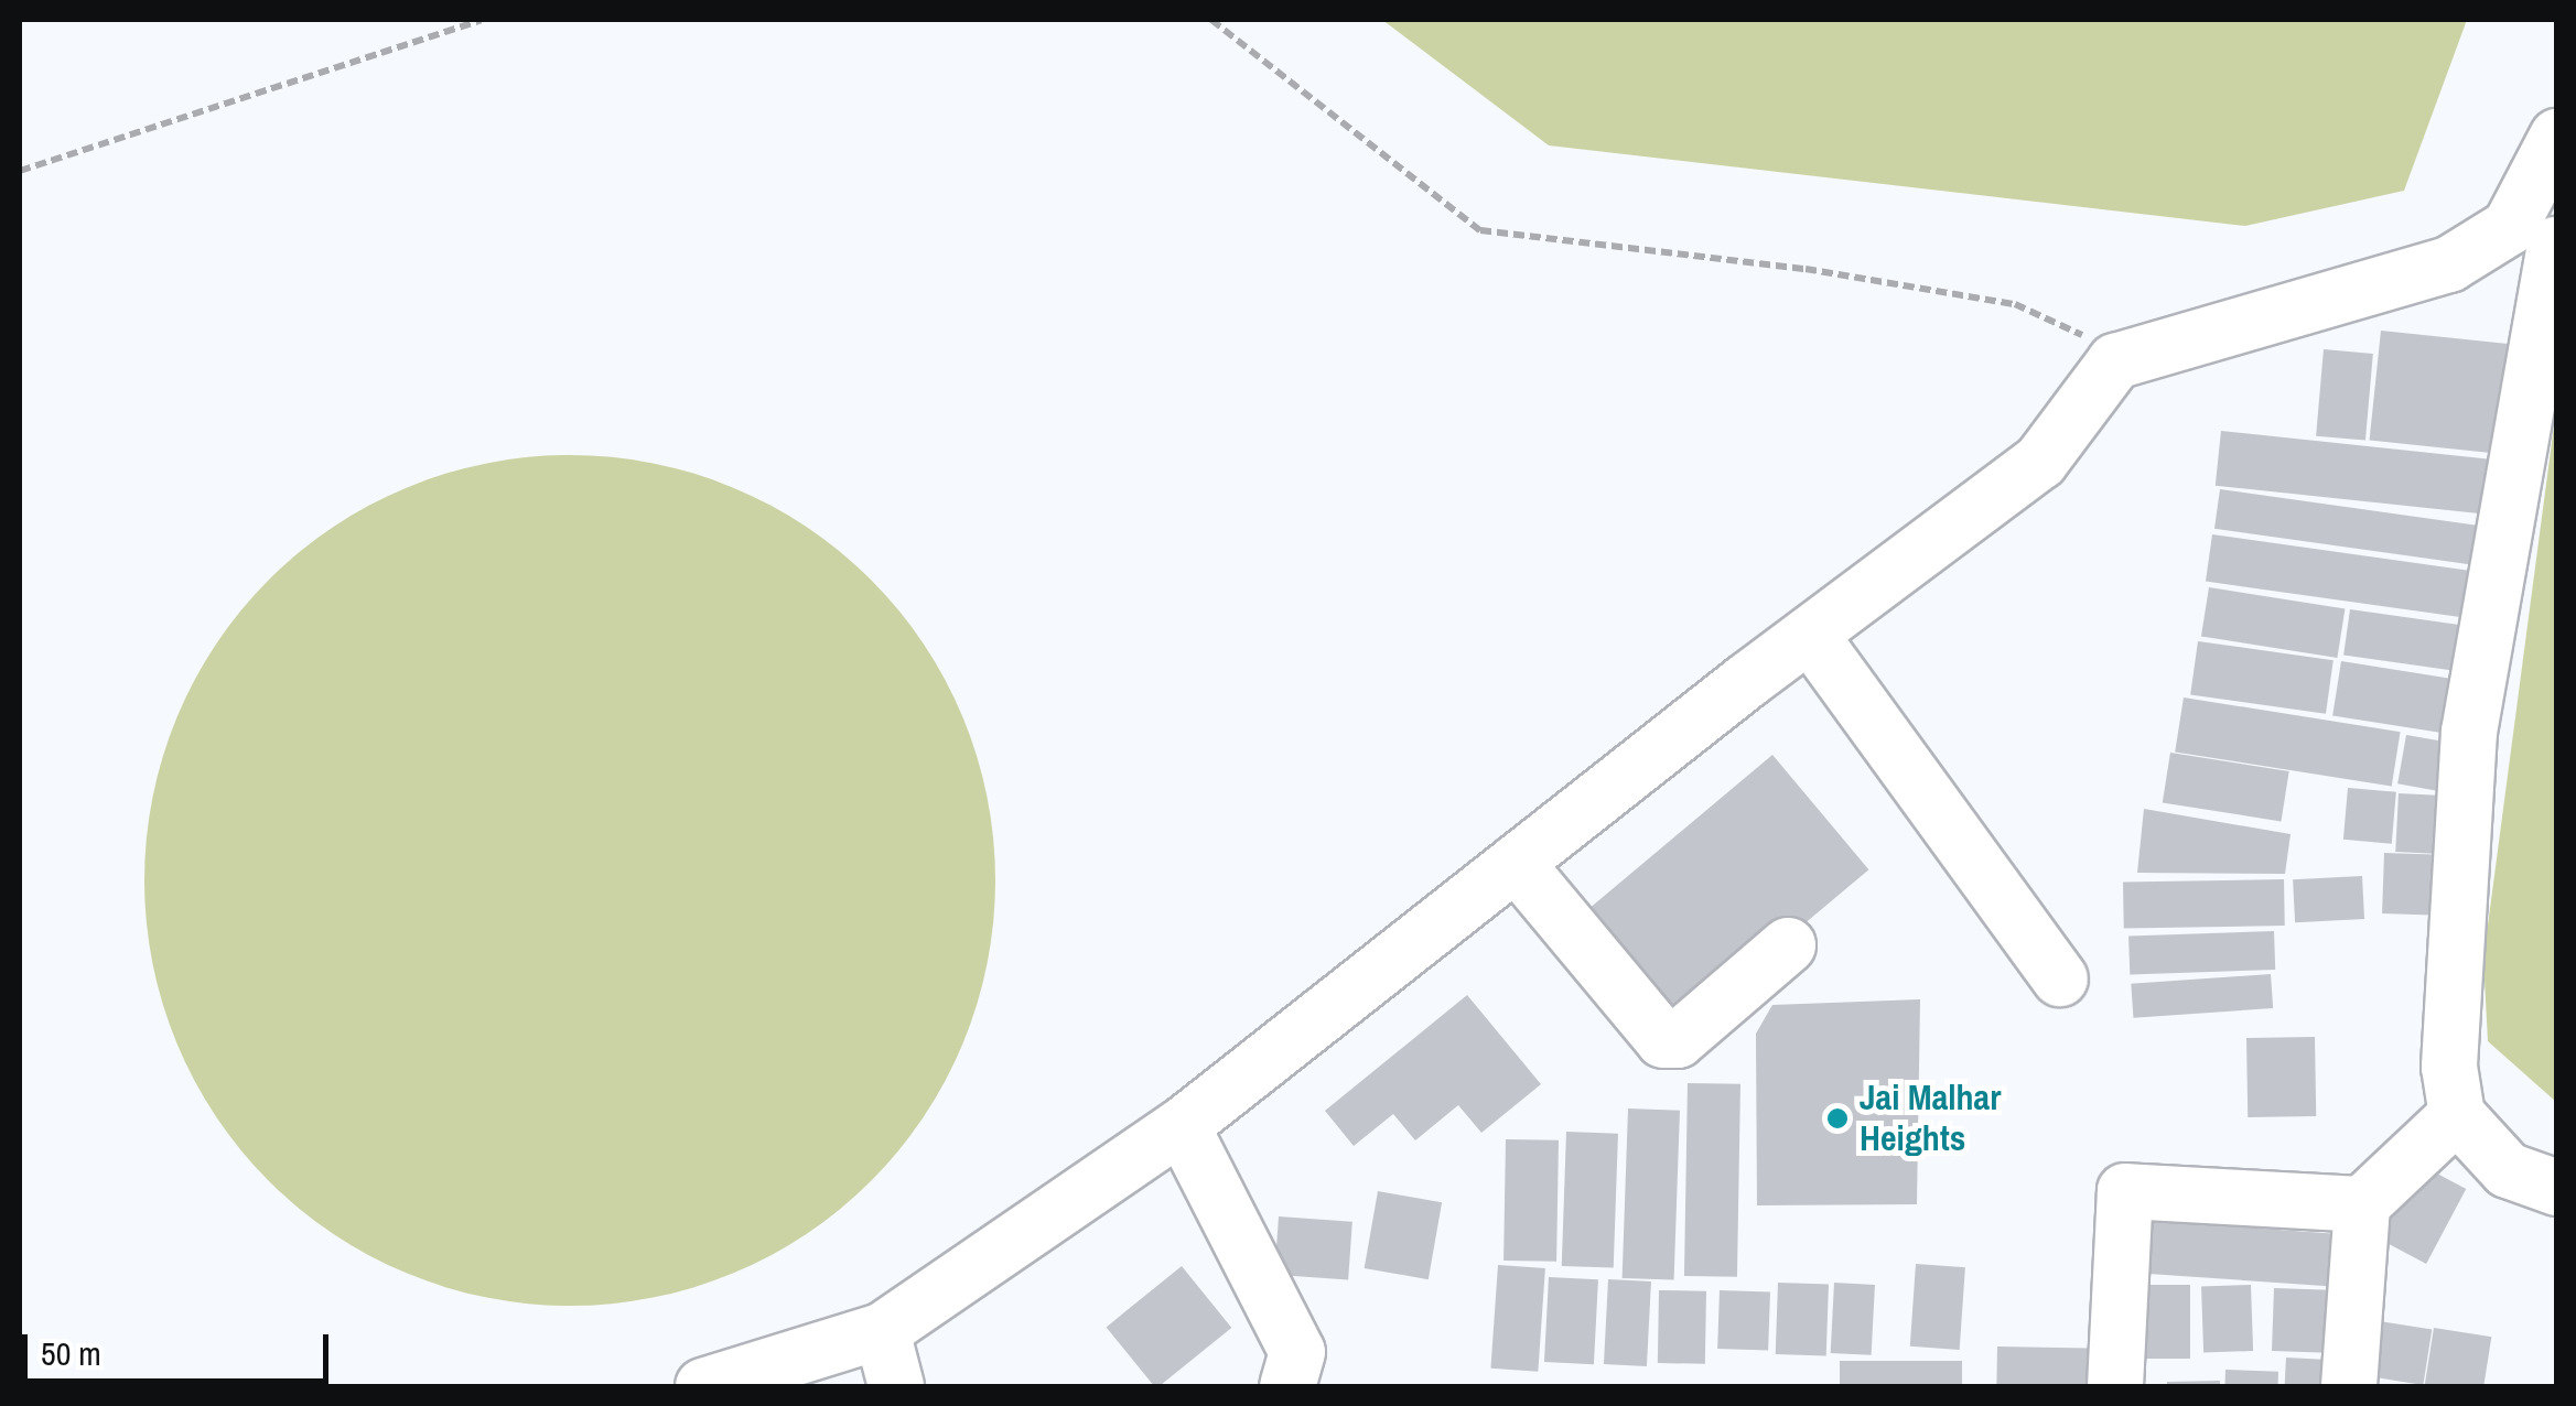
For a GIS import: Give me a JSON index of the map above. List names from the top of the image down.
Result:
{
  "places": ["Jai Malhar Heights"],
  "scale_bar": "50 m"
}
